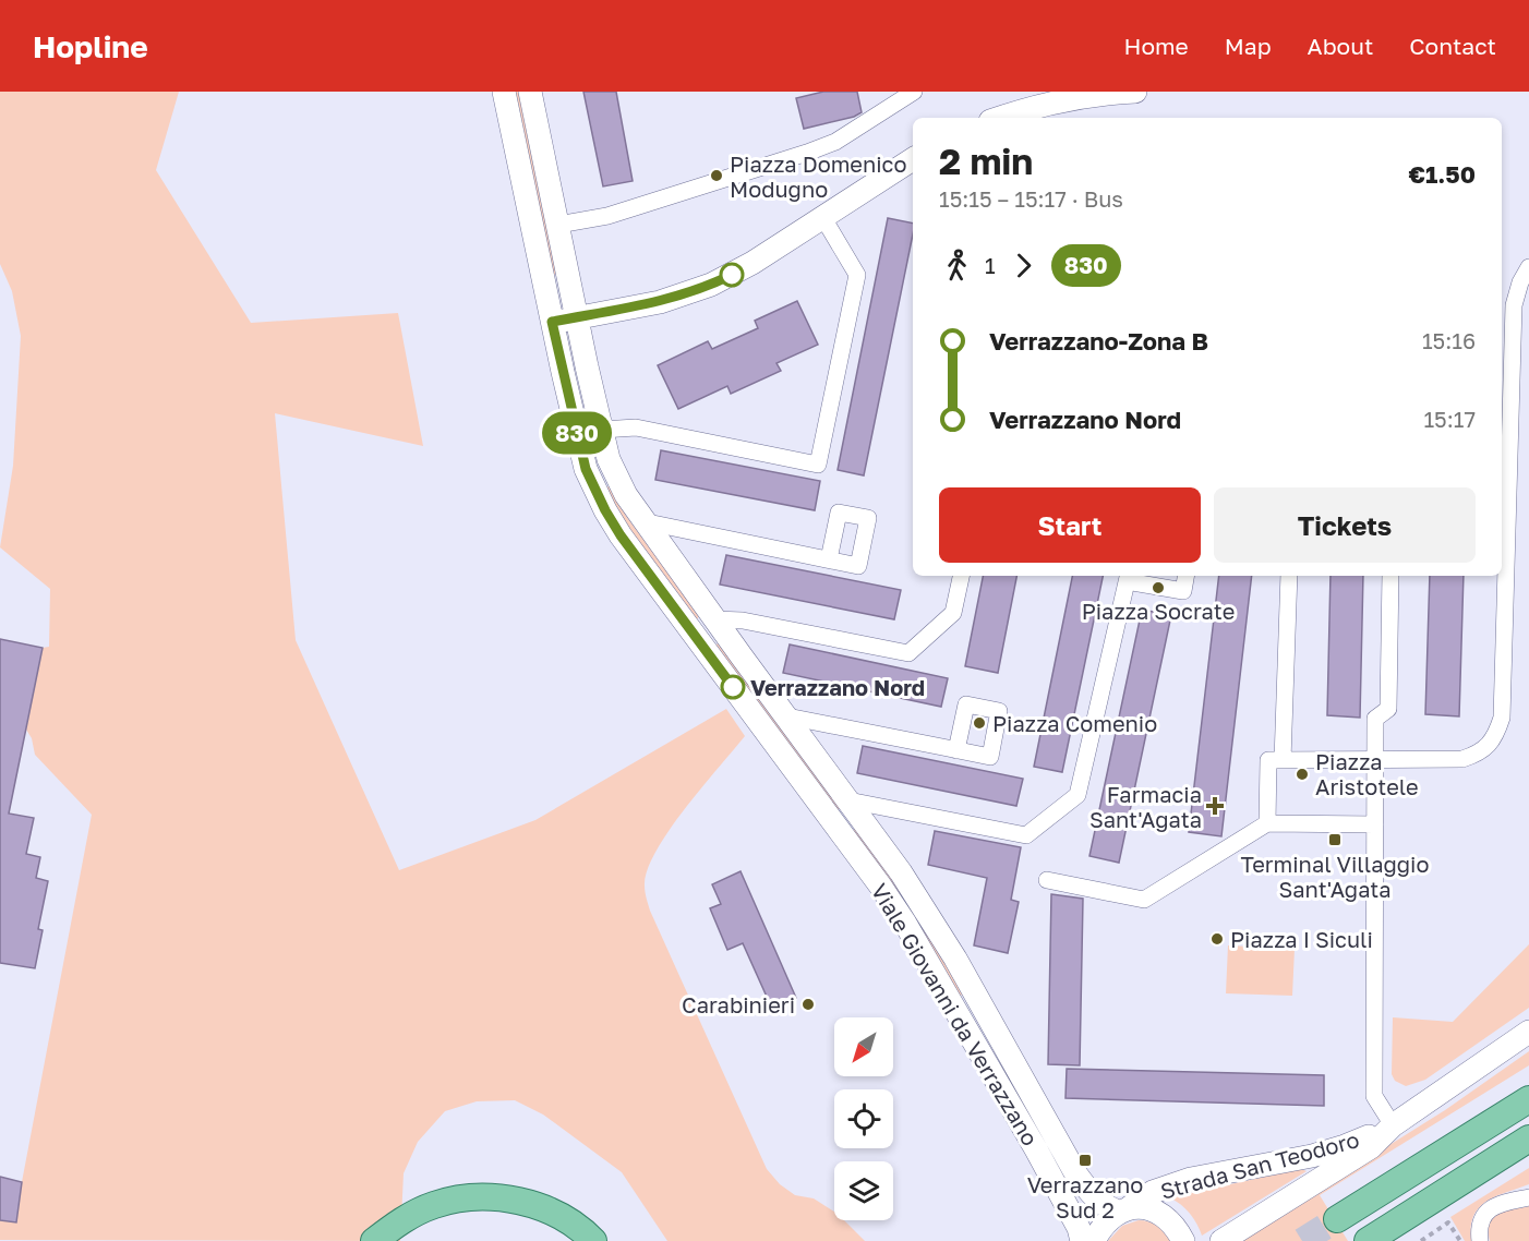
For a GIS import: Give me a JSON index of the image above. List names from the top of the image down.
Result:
{
  "streets": {
    "main road": ["Viale Giovanni da Verrazzano", "Strada San Teodoro"]
  },
  "crossings": [
    ["Viale Giovanni da Verrazzano", "Strada San Teodoro"]
  ],
  "places": {
    "other": [
      "Piazza Domenico Modugno",
      "Piazza Socrate",
      "Verrazzano Nord",
      "Piazza Comenio",
      "Piazza Aristotele",
      "Piazza I Siculi",
      "Carabinieri"
    ],
    "health": ["Farmacia Sant'Agata"],
    "transit": ["Terminal Villaggio Sant'Agata", "Verrazzano Sud 2"]
  },
  "lines": ["bus line 830"],
  "north": "bottom left",
  "page": {
    "header": "Hopline",
    "nav": [
      "Home",
      "Map",
      "About",
      "Contact"
    ],
    "on_map": "830",
    "heading": ["2 min", "15:15 – 15:17 · Bus", "€1.50"],
    "legs": ["1", "830"],
    "list": [
      {
        "name": "Verrazzano-Zona B",
        "value": "15:16"
      },
      {
        "name": "Verrazzano Nord",
        "value": "15:17"
      }
    ],
    "buttons": ["Start", "Tickets"]
  }
}
